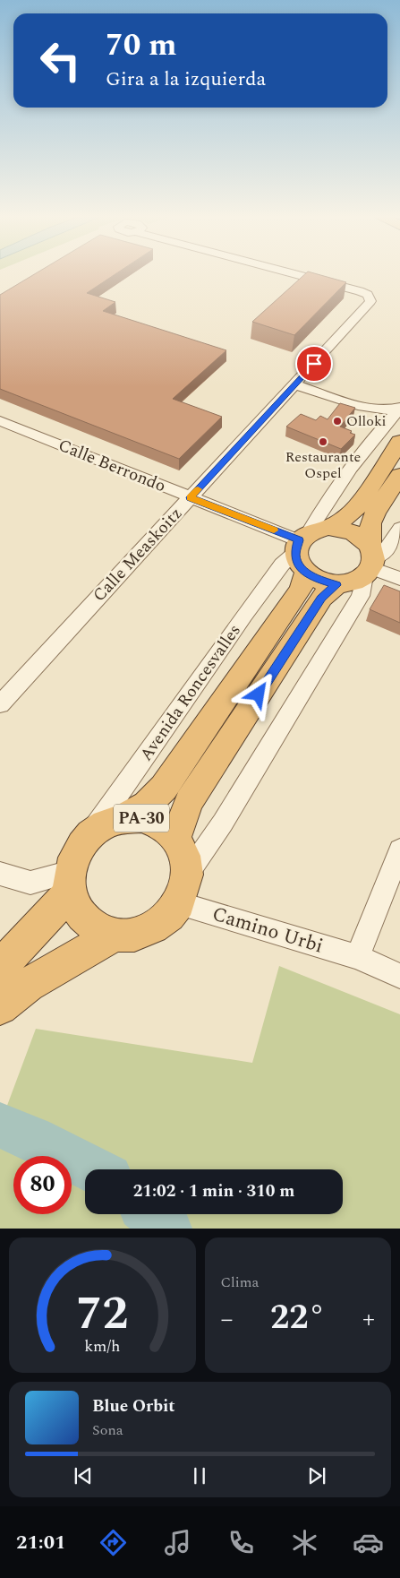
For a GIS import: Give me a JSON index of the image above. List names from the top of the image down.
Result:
{
  "streets": {
    "highway": ["PA-30"],
    "street": [
      "Calle Berrondo",
      "Calle Measkoitz",
      "Avenida Roncesvalles",
      "Camino Urbi"
    ]
  },
  "crossings": [
    ["Calle Berrondo", "Calle Measkoitz"],
    ["Calle Berrondo", "Avenida Roncesvalles"],
    ["Calle Berrondo", "PA-30"],
    ["Avenida Roncesvalles", "PA-30"],
    ["Avenida Roncesvalles", "Camino Urbi"],
    ["PA-30", "Camino Urbi"]
  ],
  "places": ["Olloki", "Restaurante Ospel"],
  "page": {
    "turn": ["70 m", "Gira a la izquierda"],
    "limit": "80",
    "trip": "21:02 · 1 min · 310 m",
    "tile": "Clima",
    "heat": ["−", "22°", "+"],
    "song": ["Blue Orbit", "Sona"],
    "tabs": "21:01",
    "gauge": ["72", "km/h"]
  }
}
